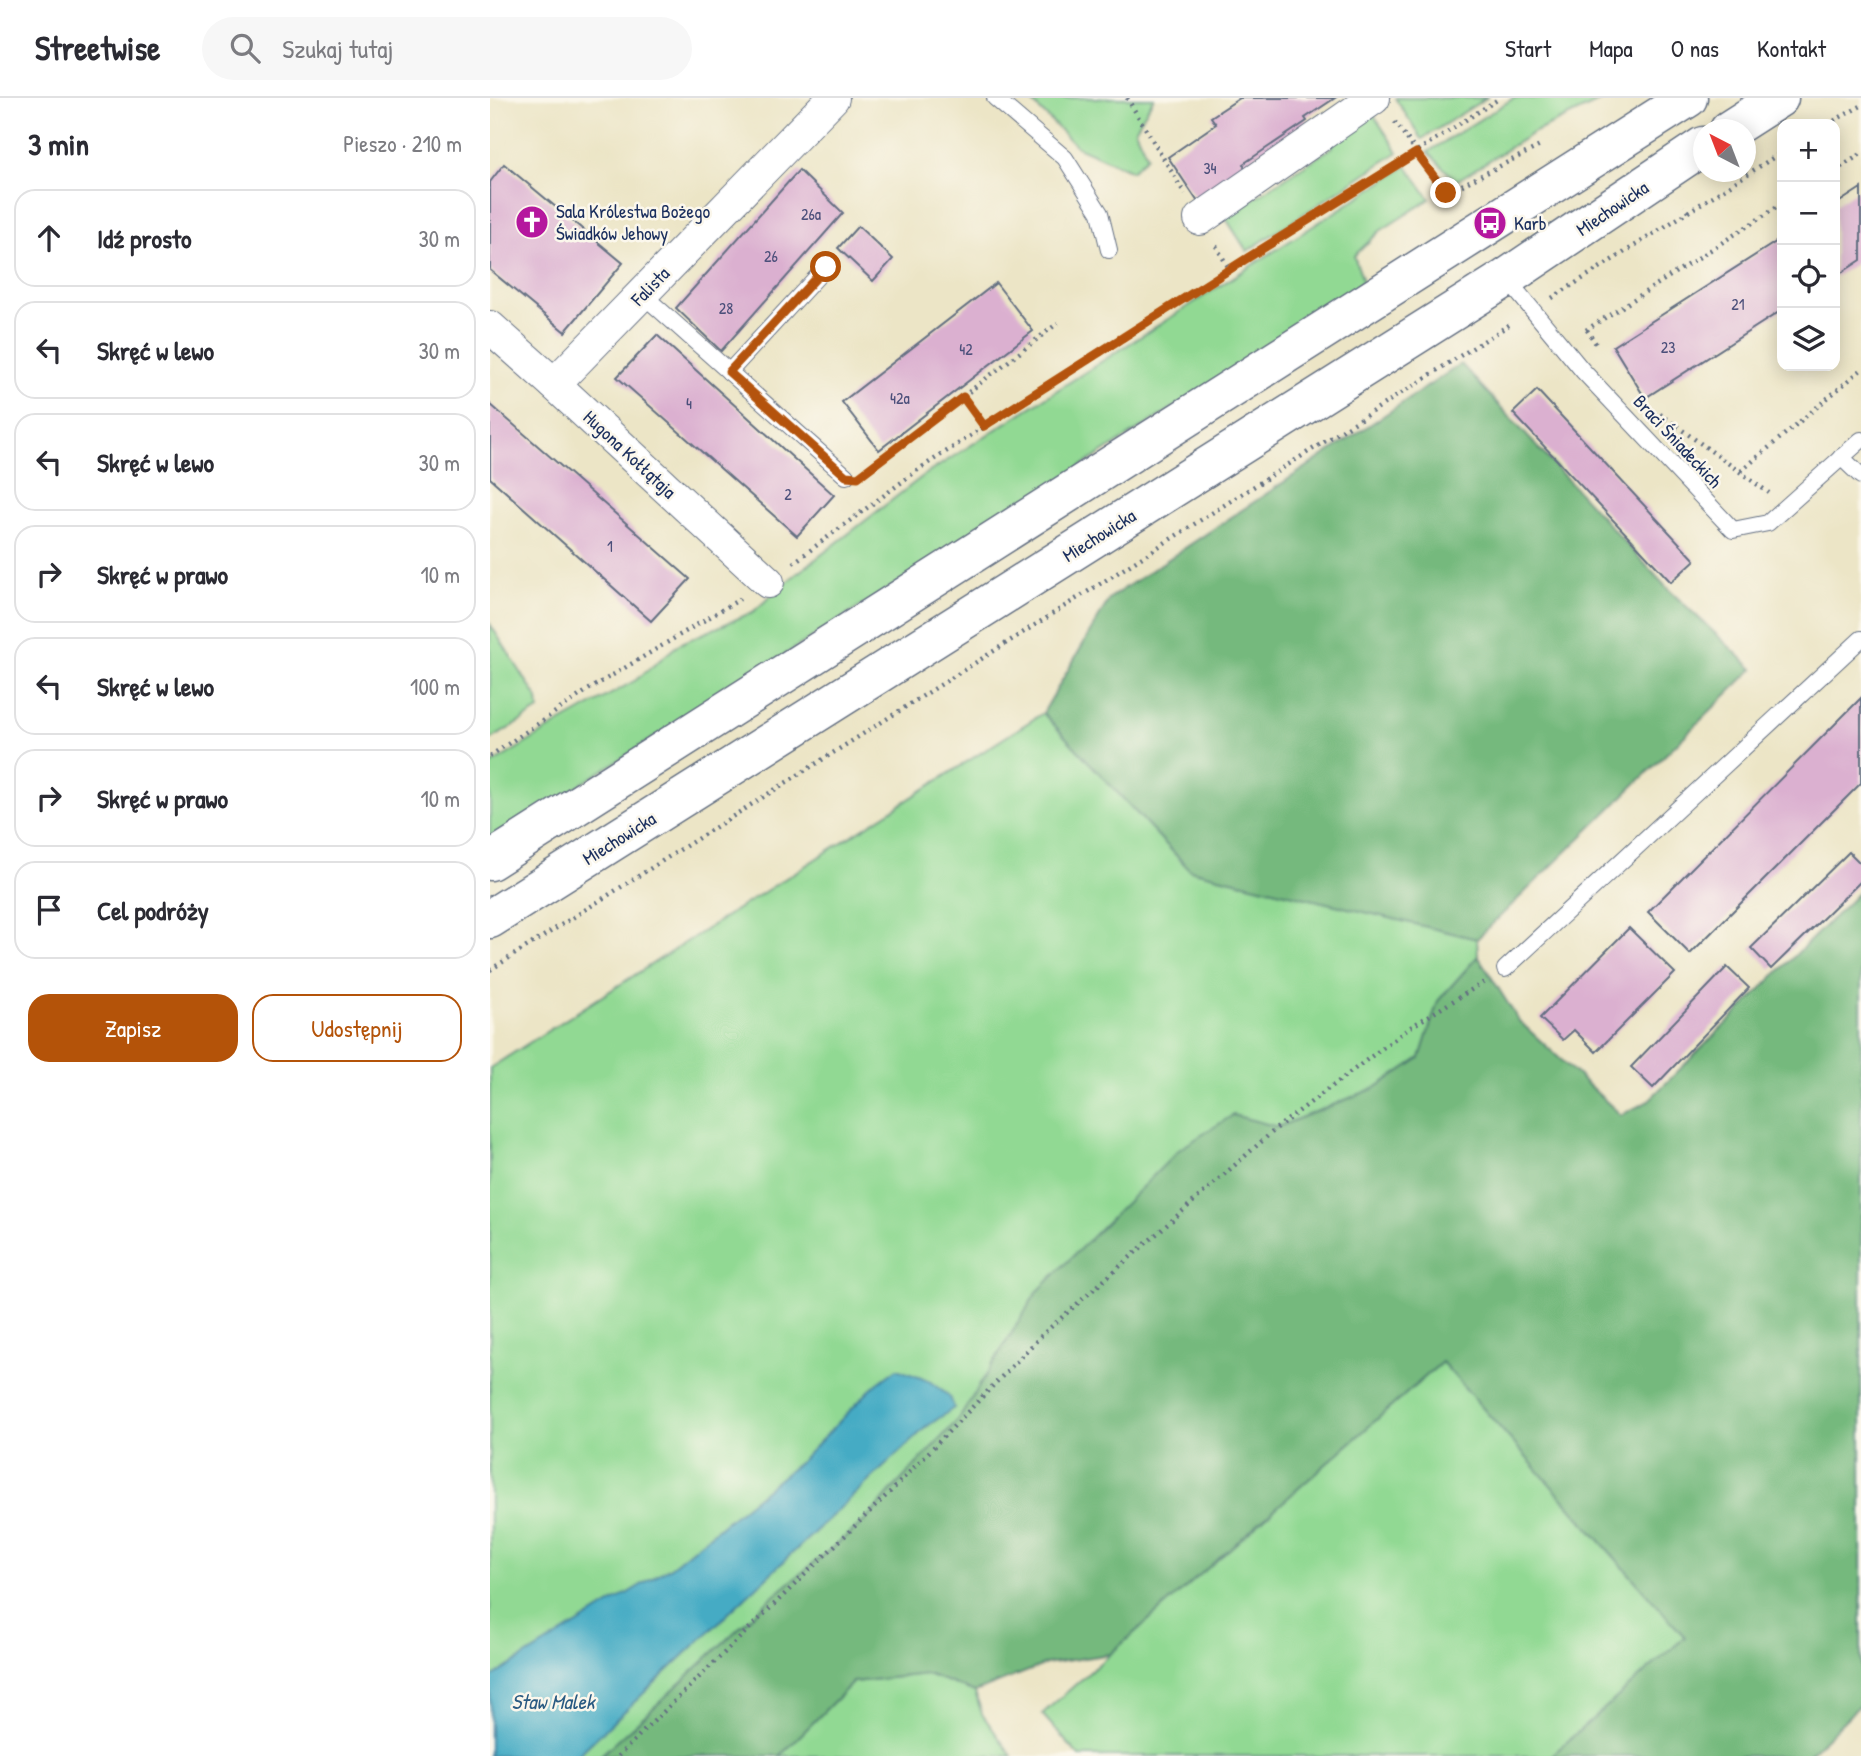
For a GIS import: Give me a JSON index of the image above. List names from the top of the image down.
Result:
{
  "streets": {
    "main road": ["Miechowicka"],
    "street": ["Falista", "Hugona Kołłątaja"],
    "lane": ["Braci Śniadeckich"]
  },
  "crossings": [
    ["Miechowicka", "Braci Śniadeckich"],
    ["Falista", "Hugona Kołłątaja"]
  ],
  "water": ["Staw Malek"],
  "places": {
    "church": ["Sala Królestwa Bożego Świadków Jehowy"],
    "bus stop": ["Karb"]
  },
  "house_numbers": [
    "34",
    "26a",
    "26",
    "21",
    "28",
    "23",
    "42",
    "42a",
    "4",
    "2",
    "1"
  ],
  "north": "top left",
  "page": {
    "header": "Streetwise",
    "search": "Szukaj tutaj",
    "nav": [
      "Start",
      "Mapa",
      "O nas",
      "Kontakt"
    ],
    "heading": ["3 min", "Pieszo · 210 m"],
    "map_buttons": ["+", "−"],
    "list": [
      ["Idź prosto", "30 m"],
      ["Skręć w lewo", "30 m"],
      ["Skręć w lewo", "30 m"],
      ["Skręć w prawo", "10 m"],
      ["Skręć w lewo", "100 m"],
      ["Skręć w prawo", "10 m"],
      "Cel podróży"
    ],
    "buttons": ["Zapisz", "Udostępnij"]
  }
}
